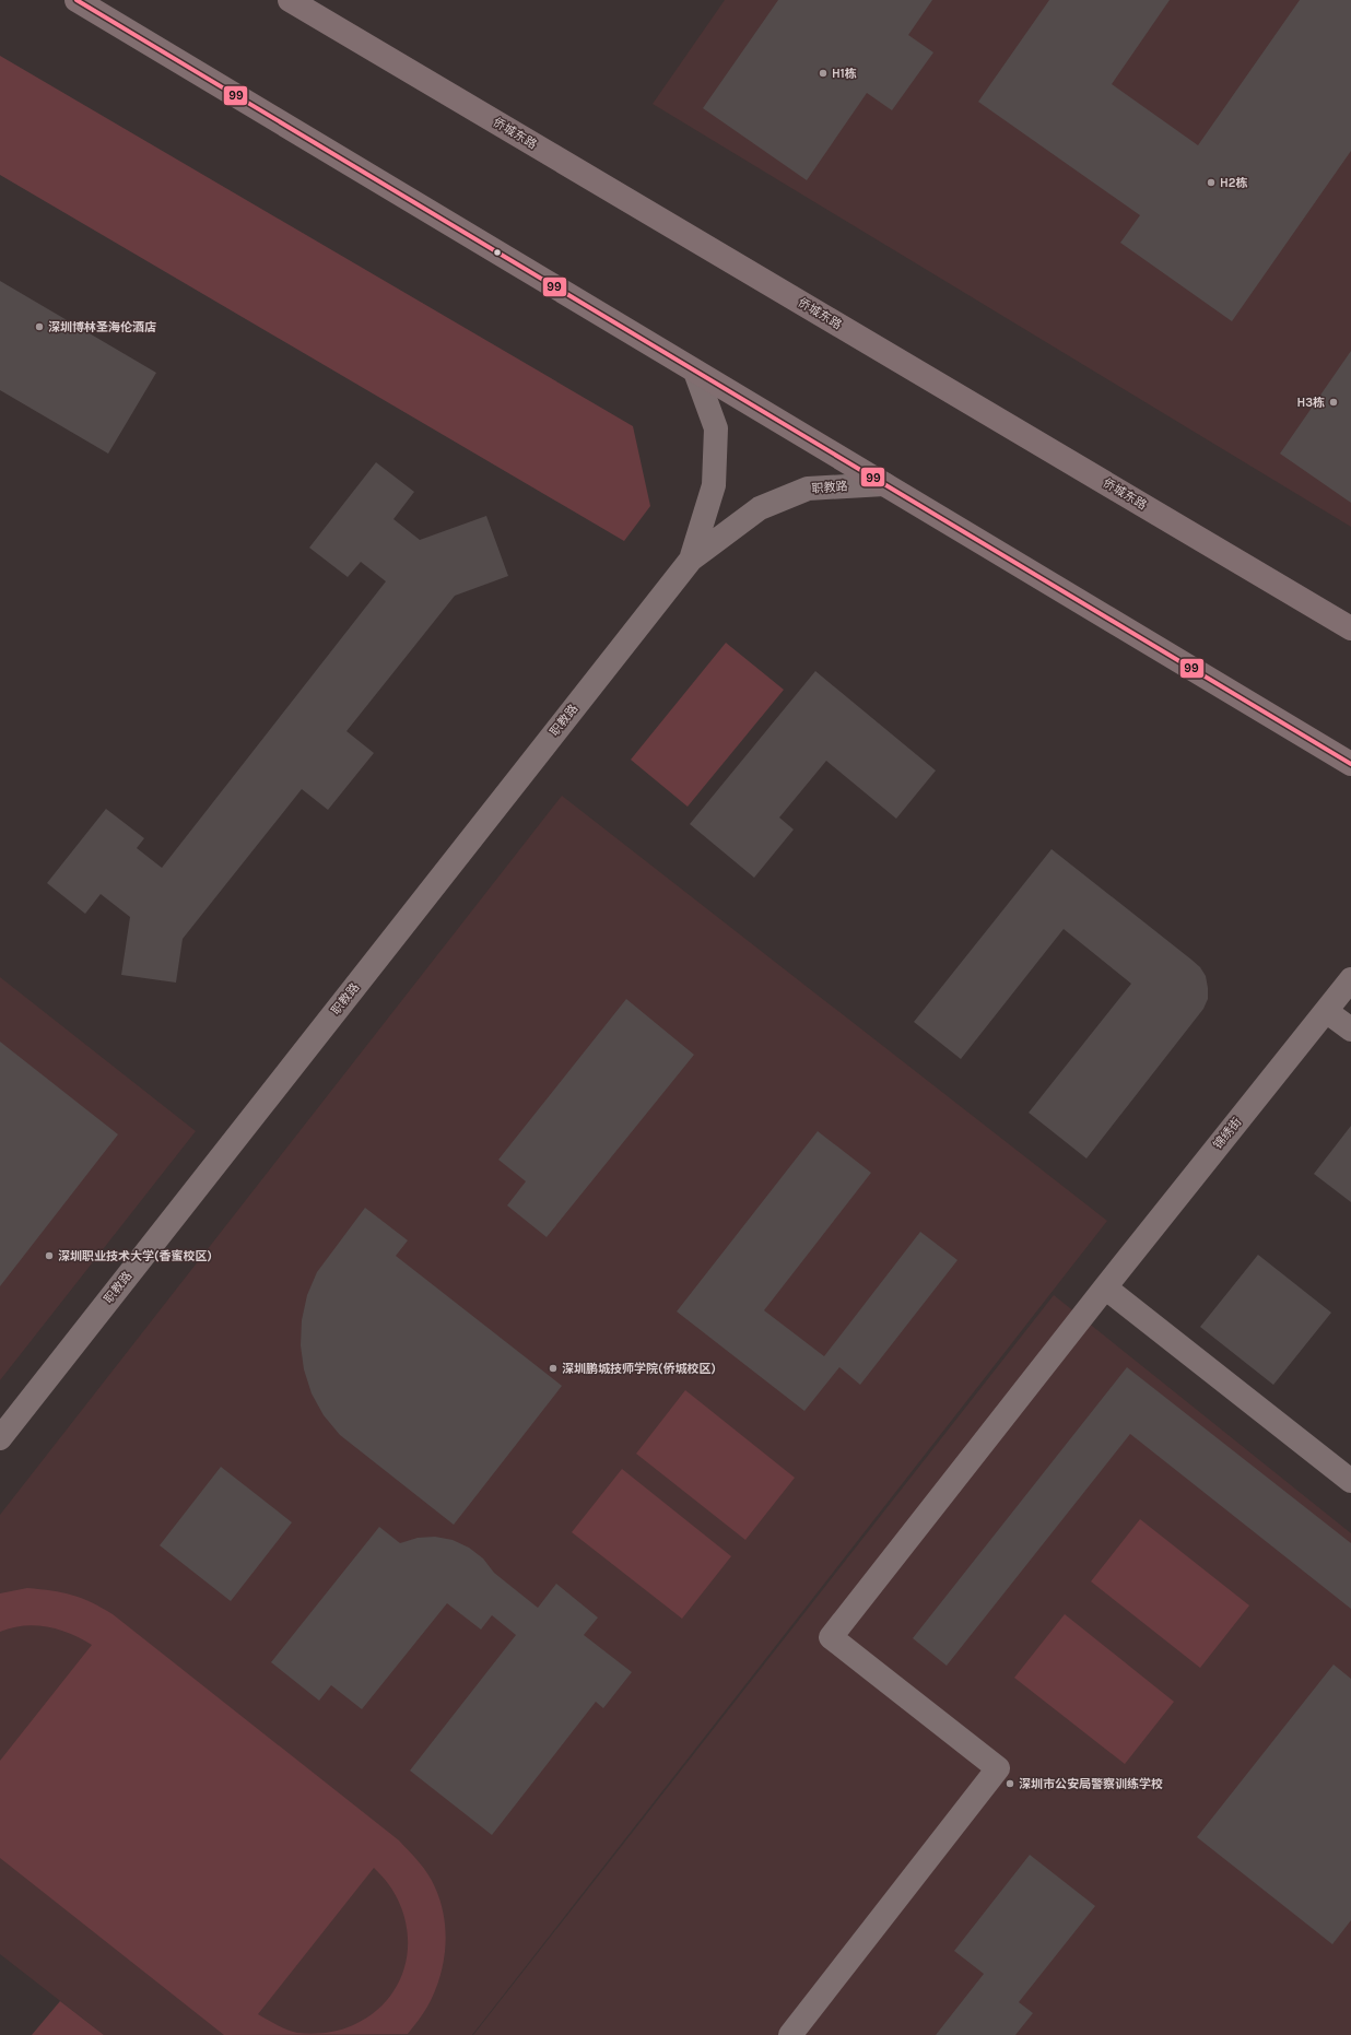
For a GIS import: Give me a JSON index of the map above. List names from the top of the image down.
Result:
{
  "streets": {
    "main road": ["侨城东路"],
    "street": ["职教路", "锦绣街"]
  },
  "places": [
    "H1栋",
    "H2栋",
    "深圳博林圣海伦酒店",
    "H3栋",
    "深圳职业技术大学(香蜜校区)",
    "深圳鹏城技师学院(侨城校区)",
    "深圳市公安局警察训练学校"
  ],
  "lines": ["transit line 99"]
}
